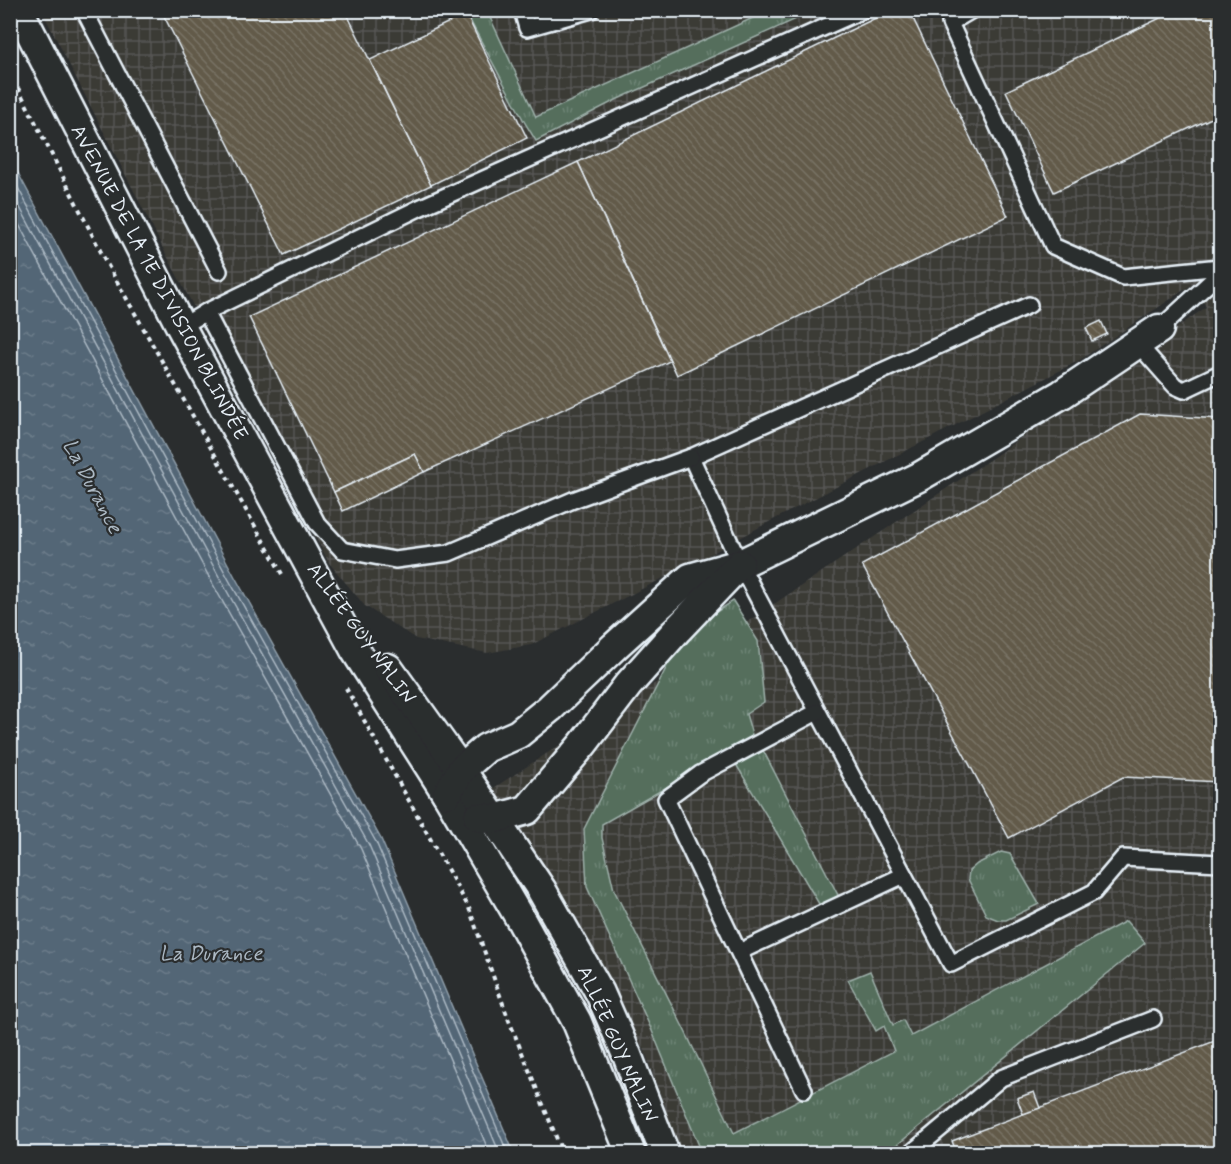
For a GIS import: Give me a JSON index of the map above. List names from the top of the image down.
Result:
{
  "streets": {
    "street": ["AVENUE DE LA 1E DIVISION BLINDÉE", "ALLÉE GUY NALIN"]
  },
  "crossings": [
    ["AVENUE DE LA 1E DIVISION BLINDÉE", "ALLÉE GUY NALIN"]
  ],
  "water": ["La Durance"]
}
